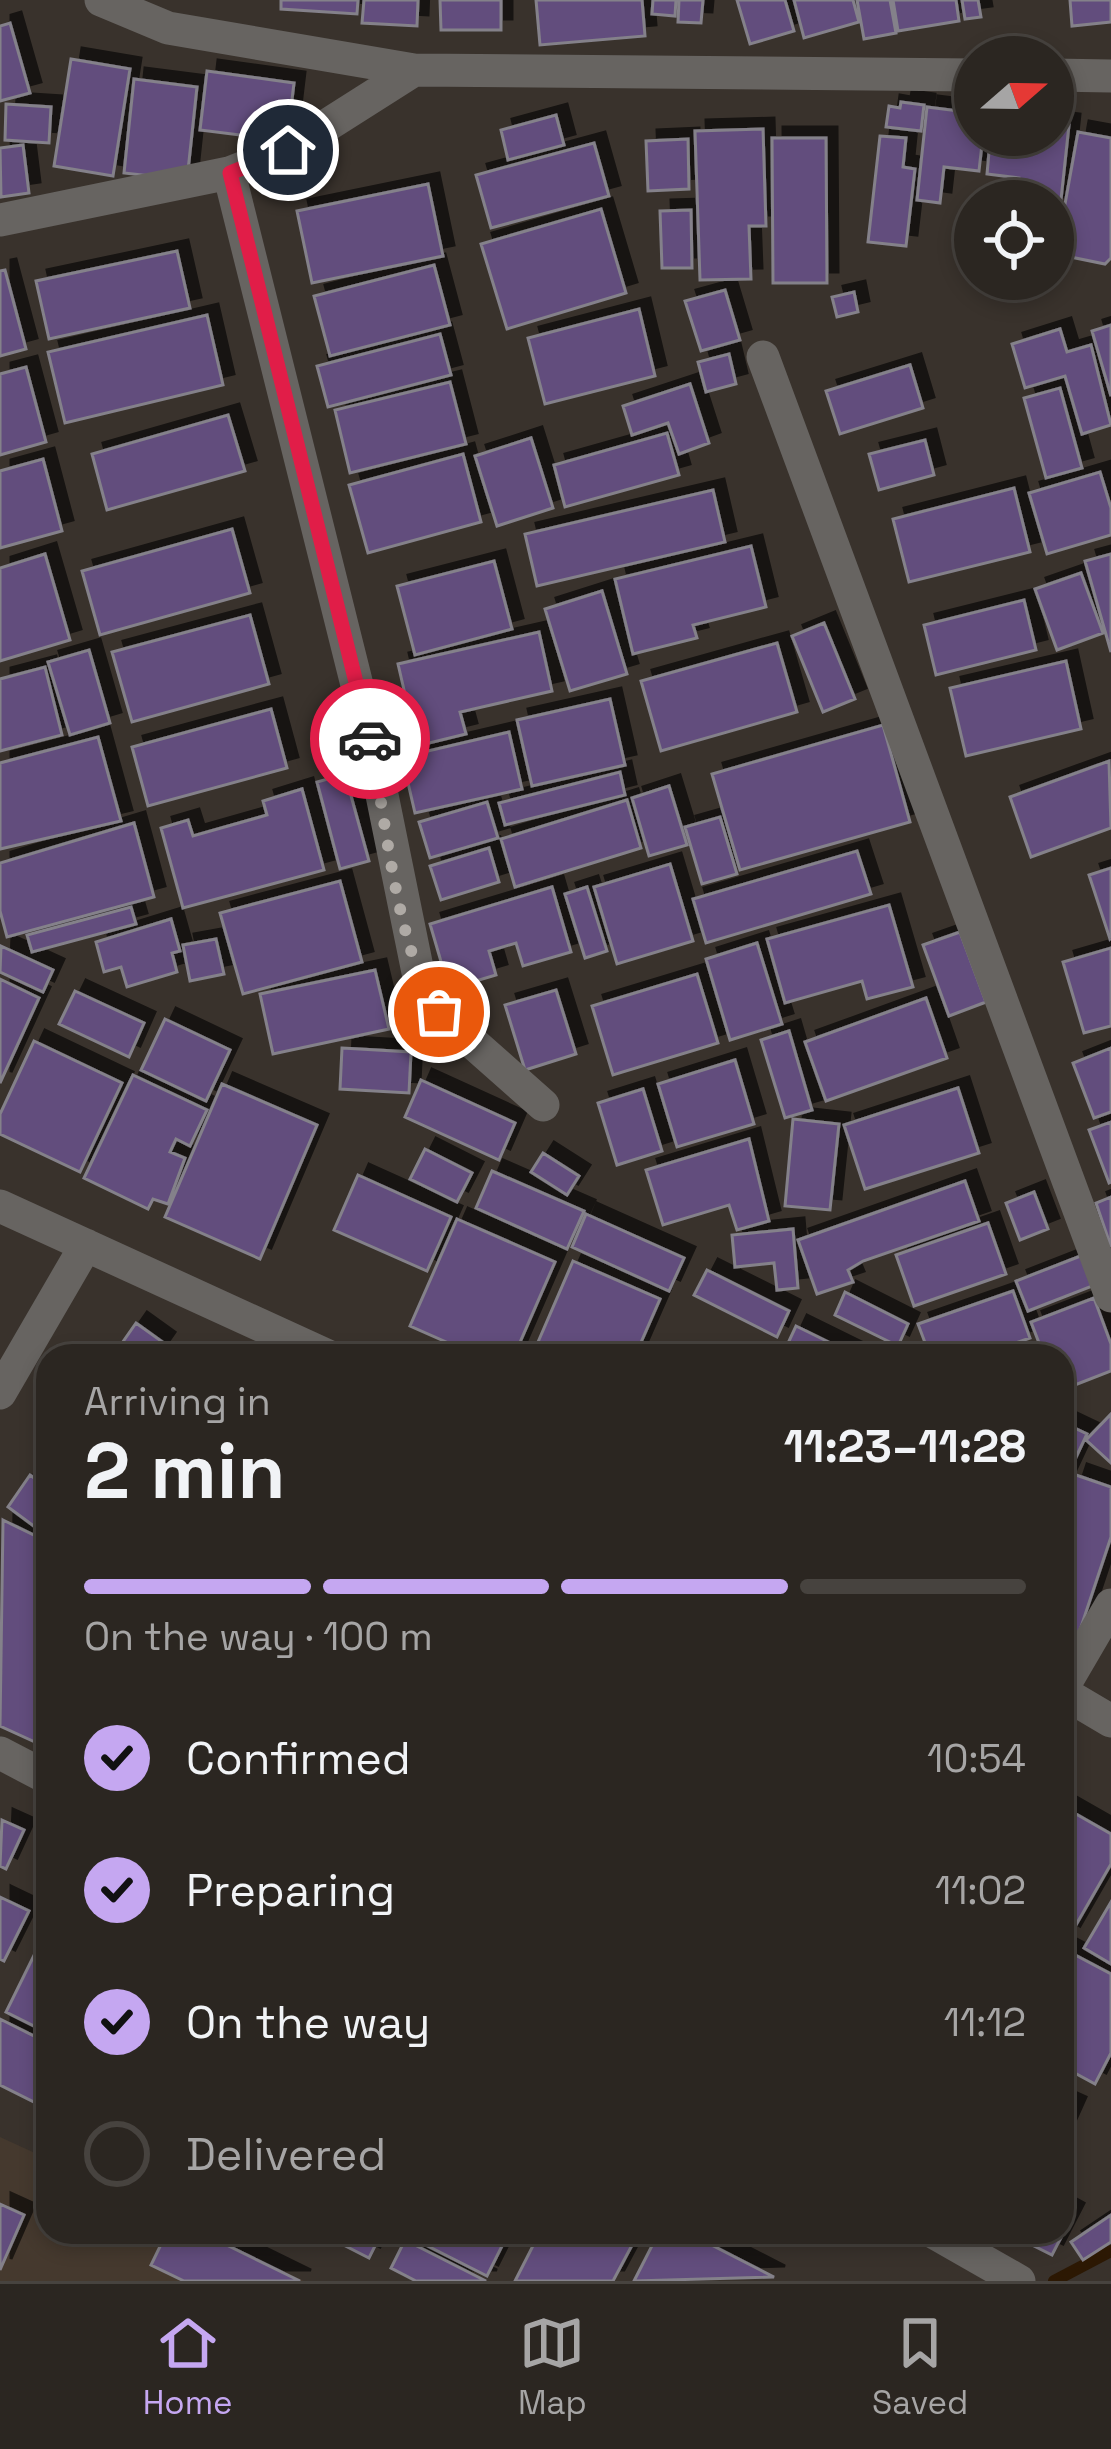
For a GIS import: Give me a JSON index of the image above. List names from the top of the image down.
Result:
{
  "north": "right",
  "page": {
    "heading": ["2 min", "Arriving in", "11:23–11:28"],
    "bar": "On the way · 100 m",
    "list": [
      ["Confirmed", "10:54"],
      ["Preparing", "11:02"],
      ["On the way", "11:12"],
      "Delivered"
    ],
    "tabs": ["Home", "Map", "Saved"]
  }
}
